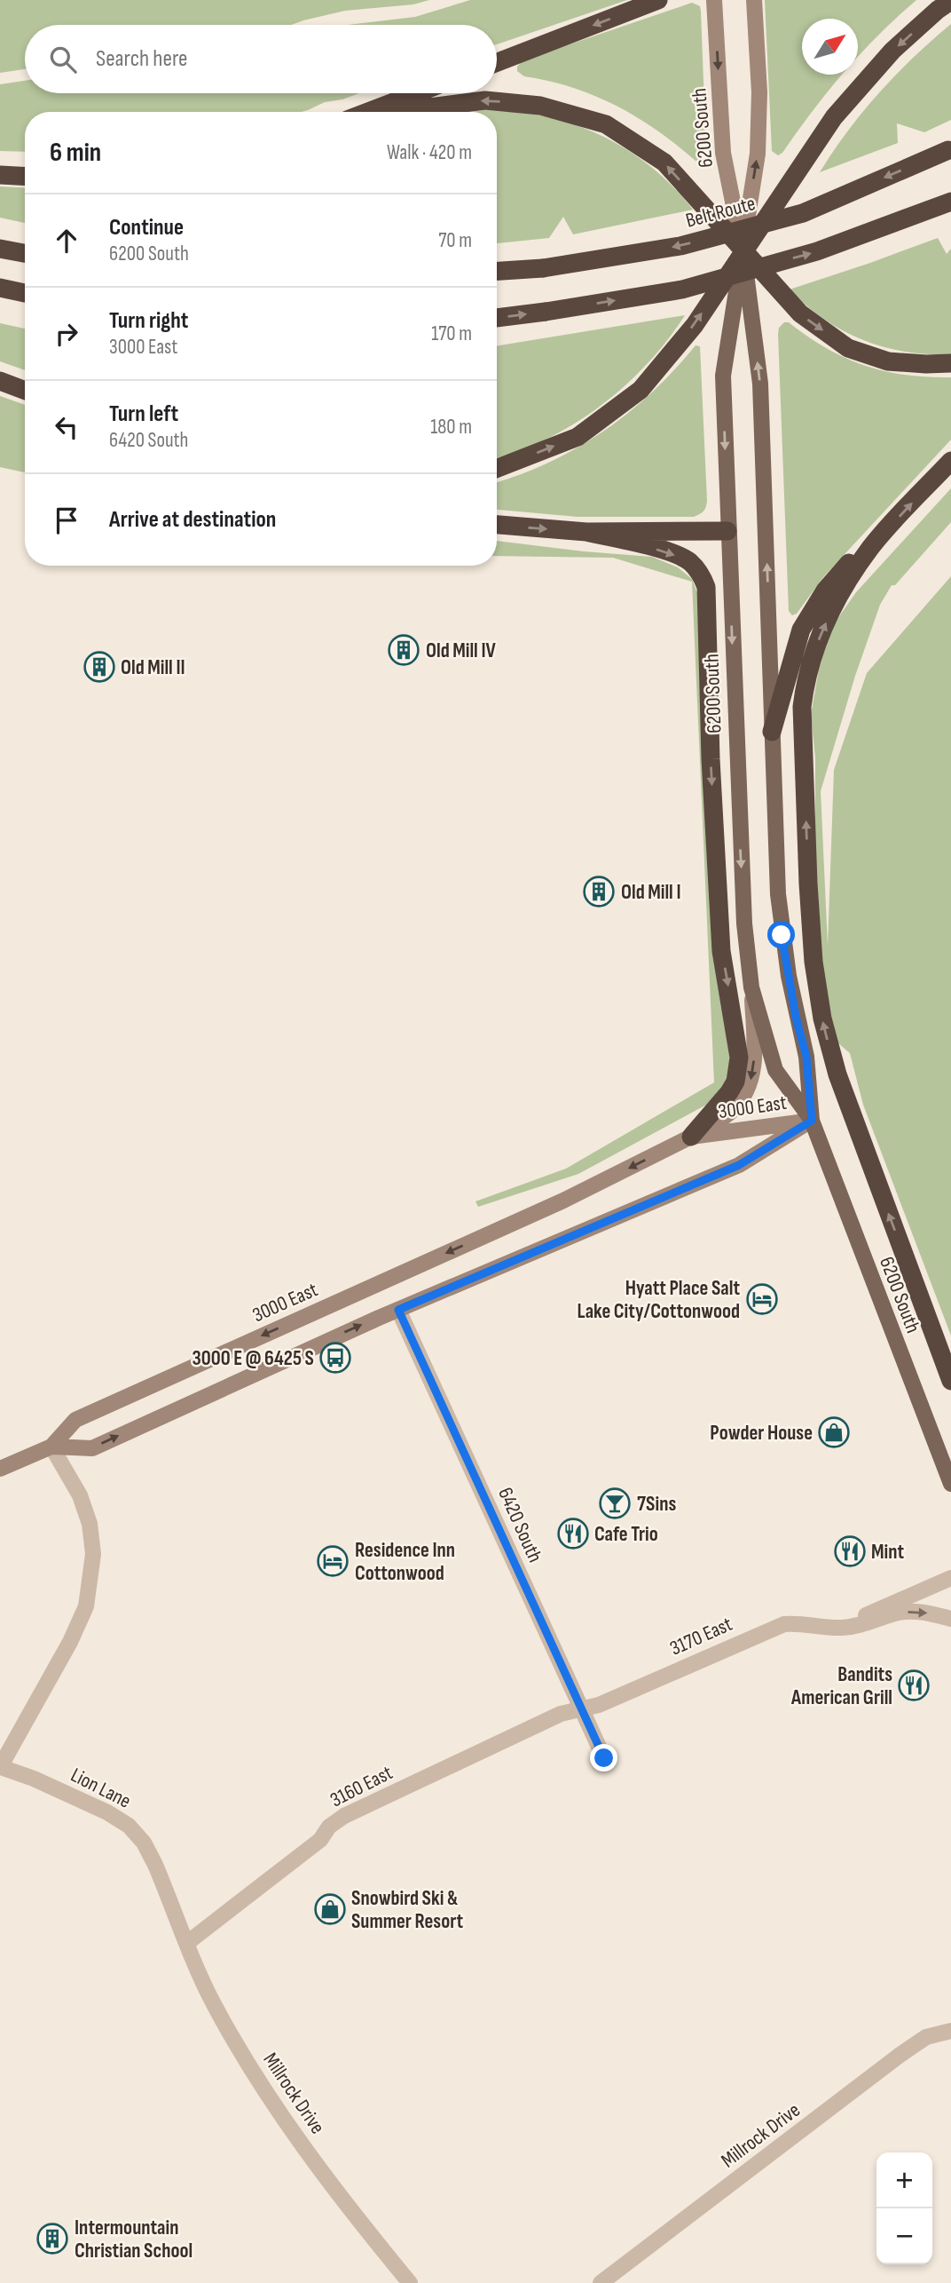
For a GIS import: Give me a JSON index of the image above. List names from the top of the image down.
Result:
{
  "streets": {
    "highway": ["Belt Route"],
    "main road": ["6200 South", "3000 East"],
    "street": [
      "6420 South",
      "3170 East",
      "3160 East",
      "Lion Lane",
      "Millrock Drive"
    ]
  },
  "crossings": [
    ["6200 South", "3000 East"],
    ["3000 East", "6420 South"],
    ["6420 South", "3170 East"],
    ["6420 South", "3160 East"],
    ["3170 East", "3160 East"],
    ["3160 East", "Lion Lane"],
    ["3160 East", "Millrock Drive"],
    ["Lion Lane", "Millrock Drive"]
  ],
  "places": {
    "building": [
      "Old Mill IV",
      "Old Mill II",
      "Old Mill I",
      "Intermountain Christian School"
    ],
    "hotel": ["Hyatt Place Salt Lake City/Cottonwood", "Residence Inn Cottonwood"],
    "bus stop": ["3000 E @ 6425 S"],
    "shop": ["Powder House", "Snowbird Ski & Summer Resort"],
    "bar": ["7Sins"],
    "restaurant": ["Cafe Trio", "Mint", "Bandits American Grill"]
  },
  "north": "top right",
  "page": {
    "search": "Search here",
    "heading": ["6 min", "Walk · 420 m"],
    "list": [
      ["Continue", "6200 South", "70 m"],
      ["Turn right", "3000 East", "170 m"],
      ["Turn left", "6420 South", "180 m"],
      "Arrive at destination"
    ],
    "map_buttons": ["+", "−"]
  }
}
